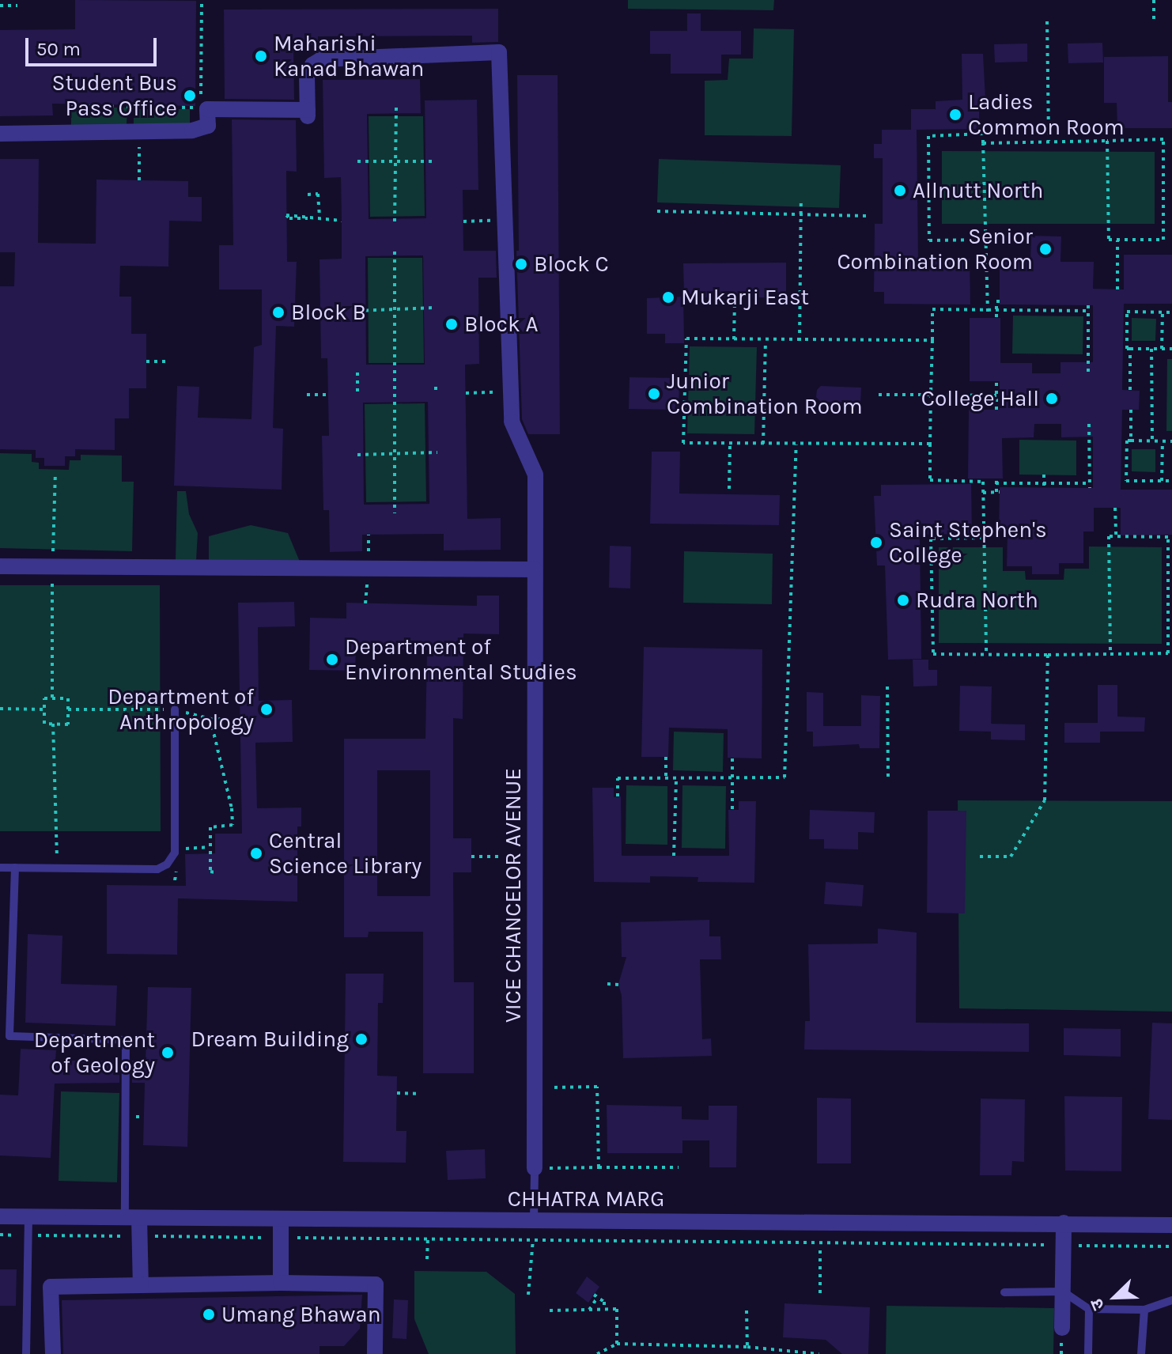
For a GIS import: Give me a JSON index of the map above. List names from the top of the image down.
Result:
{
  "streets": {
    "street": ["VICE CHANCELOR AVENUE", "CHHATRA MARG"]
  },
  "crossings": [
    ["VICE CHANCELOR AVENUE", "CHHATRA MARG"]
  ],
  "places": [
    "Maharishi Kanad Bhawan",
    "Student Bus Pass Office",
    "Ladies Common Room",
    "Allnutt North",
    "Senior Combination Room",
    "Block C",
    "Mukarji East",
    "Block B",
    "Block A",
    "Junior Combination Room",
    "College Hall",
    "Saint Stephen's College",
    "Rudra North",
    "Department of Environmental Studies",
    "Department of Anthropology",
    "Central Science Library",
    "Dream Building",
    "Department of Geology",
    "Umang Bhawan"
  ],
  "scale_bar": "50 m",
  "north": "bottom left"
}
